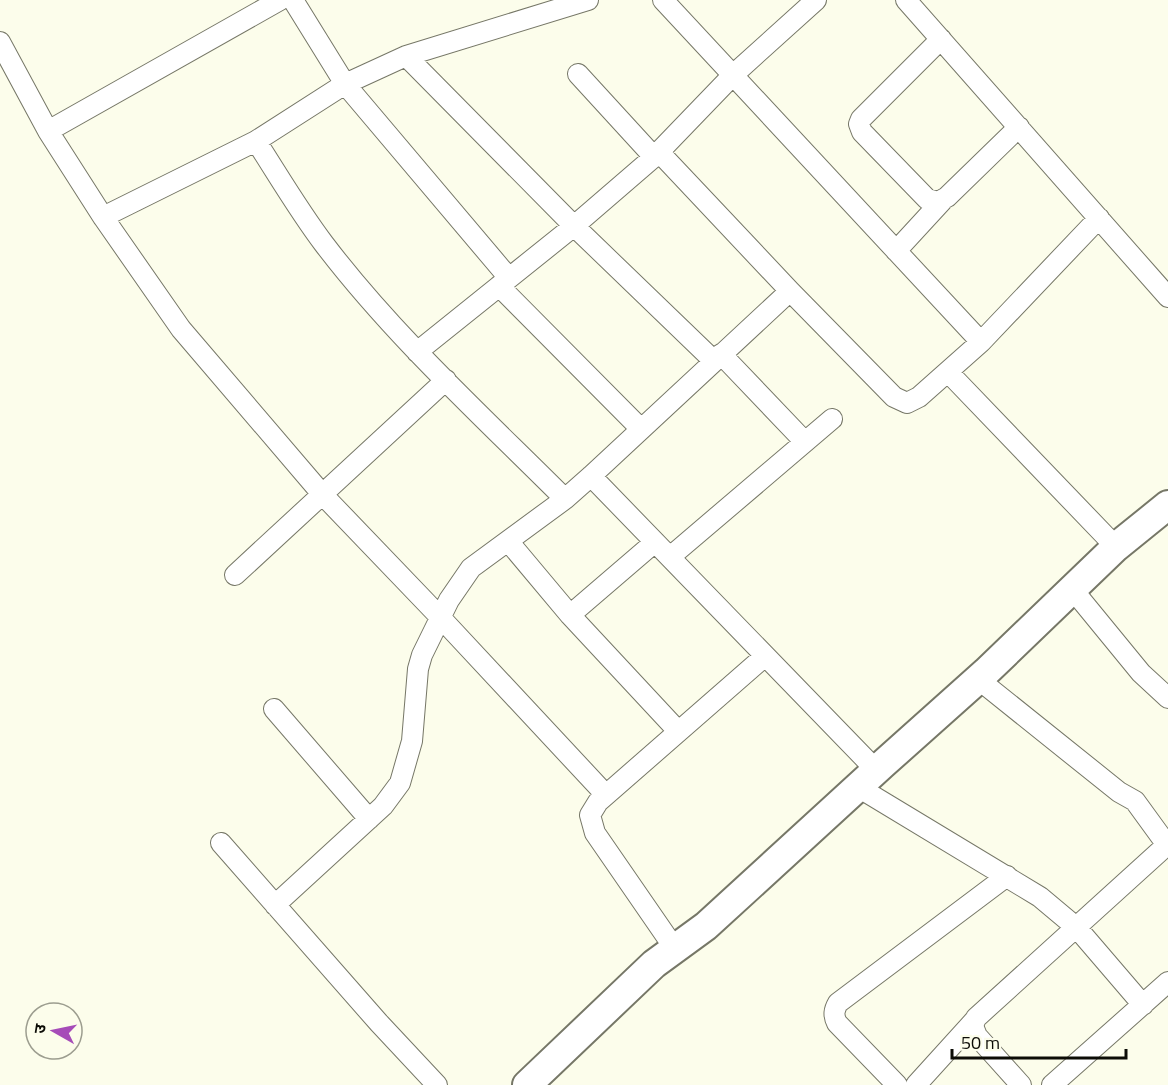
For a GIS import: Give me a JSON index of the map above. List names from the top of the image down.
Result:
{
  "scale_bar": "50 m",
  "north": "left"
}
